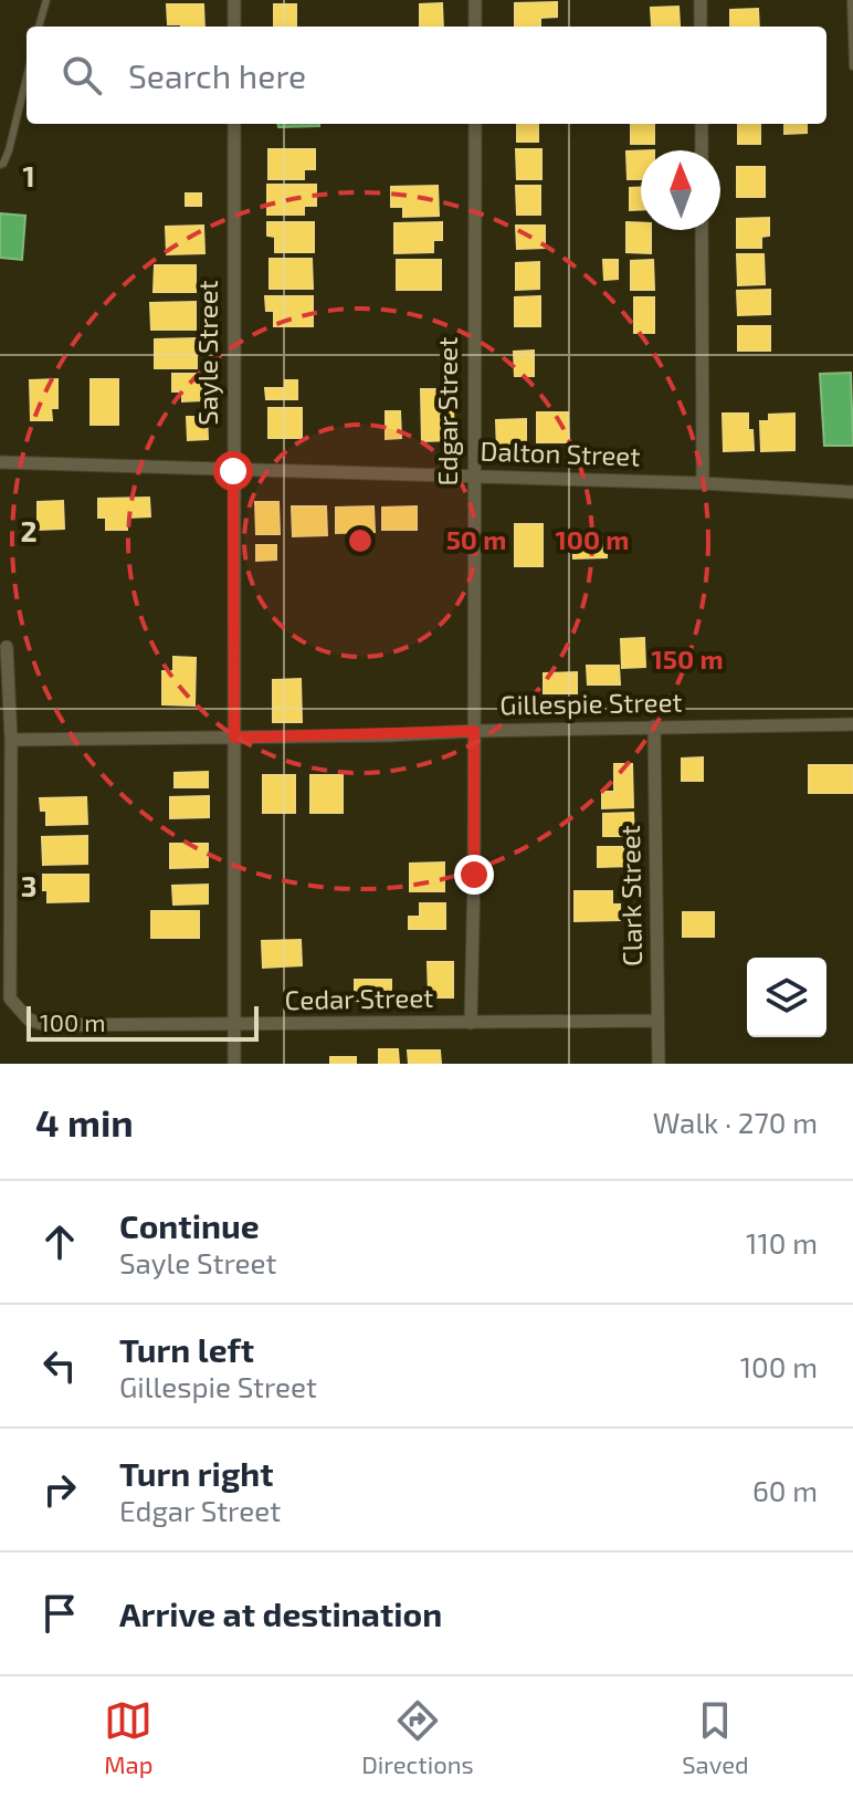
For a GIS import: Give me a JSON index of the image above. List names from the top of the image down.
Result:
{
  "streets": {
    "street": [
      "Sayle Street",
      "Edgar Street",
      "Dalton Street",
      "Gillespie Street",
      "Clark Street",
      "Cedar Street"
    ]
  },
  "crossings": [
    ["Sayle Street", "Dalton Street"],
    ["Sayle Street", "Gillespie Street"],
    ["Sayle Street", "Cedar Street"],
    ["Edgar Street", "Dalton Street"],
    ["Edgar Street", "Gillespie Street"],
    ["Edgar Street", "Cedar Street"],
    ["Gillespie Street", "Clark Street"],
    ["Gillespie Street", "Cedar Street"],
    ["Clark Street", "Cedar Street"]
  ],
  "scale_bar": "100 m",
  "north": "top",
  "page": {
    "search": "Search here",
    "scale": "100 m",
    "heading": ["4 min", "Walk · 270 m"],
    "list": [
      ["Continue", "Sayle Street", "110 m"],
      ["Turn left", "Gillespie Street", "100 m"],
      ["Turn right", "Edgar Street", "60 m"],
      "Arrive at destination"
    ],
    "nav": ["Map", "Directions", "Saved"]
  },
  "grid": {
    "rows": ["1", "2", "3"]
  },
  "rings": ["50 m", "100 m", "150 m"]
}
